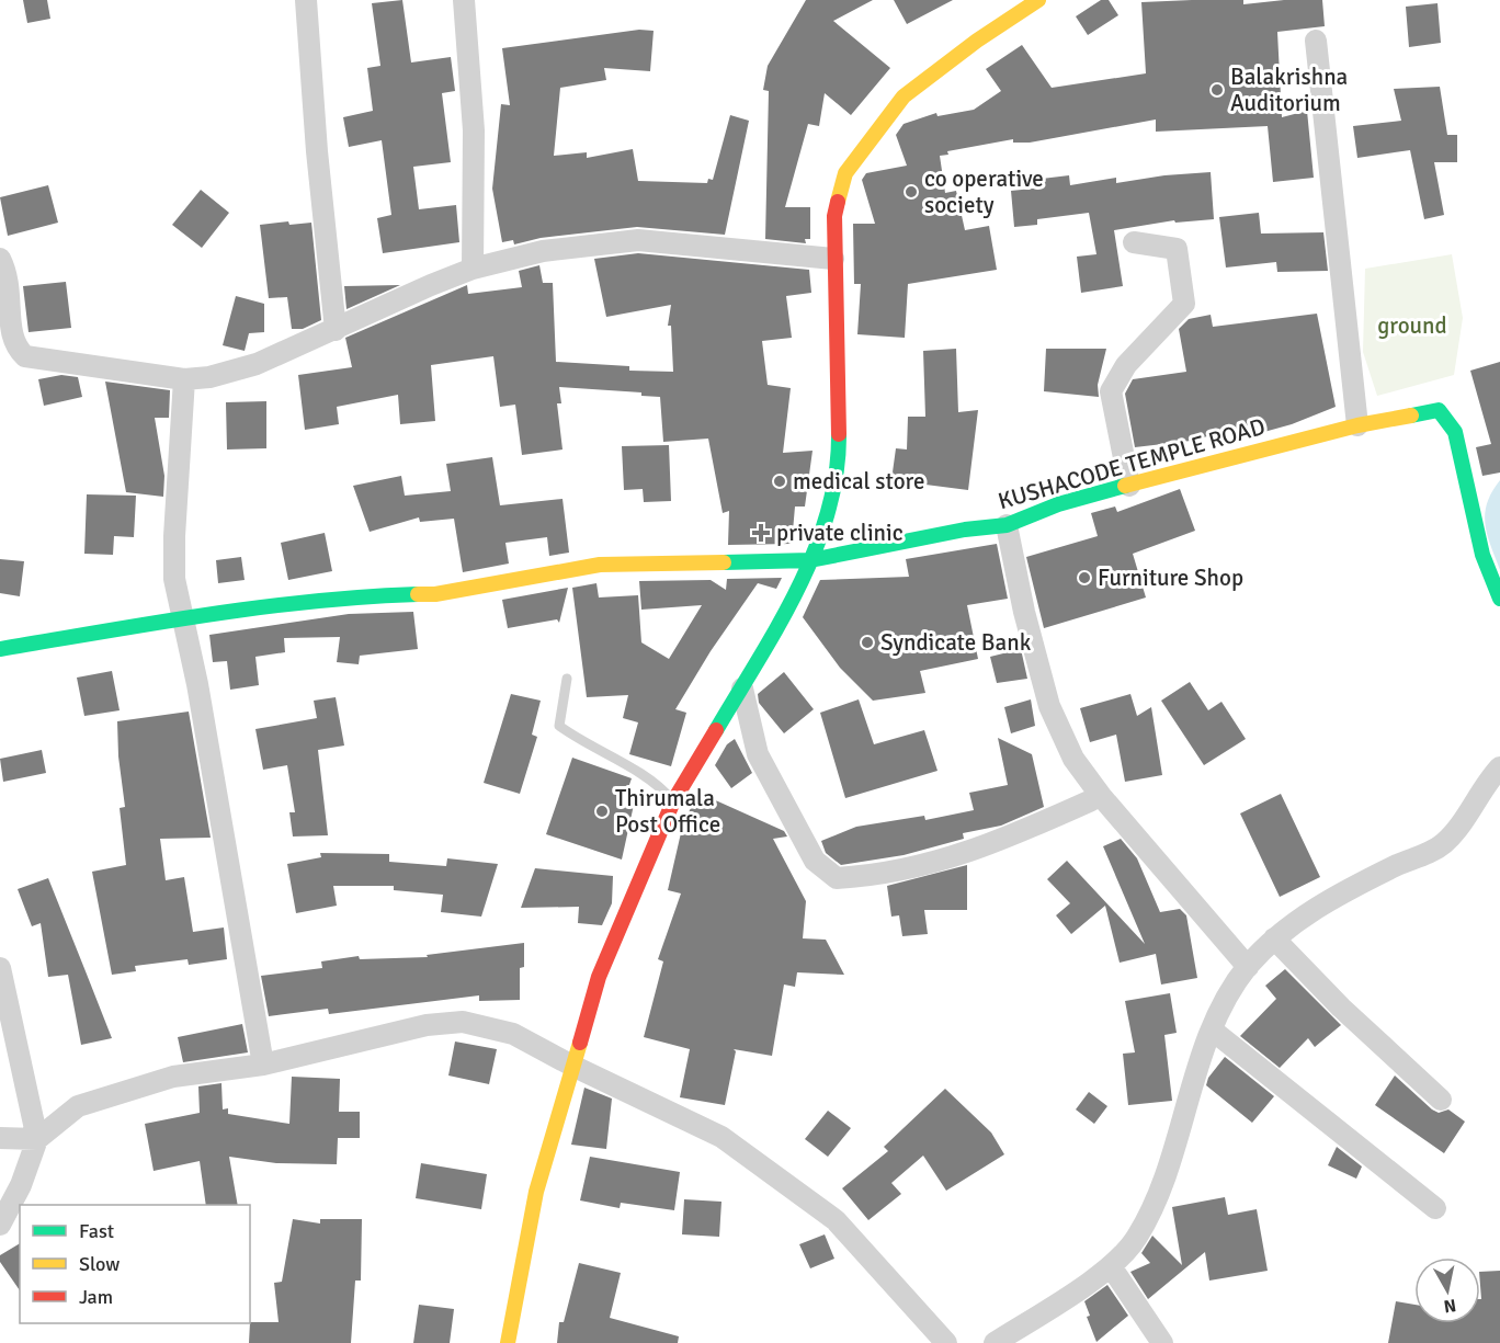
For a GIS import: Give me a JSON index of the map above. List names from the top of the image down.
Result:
{
  "streets": {
    "street": ["KUSHACODE TEMPLE ROAD"]
  },
  "parks": ["ground"],
  "places": {
    "other": [
      "Balakrishna Auditorium",
      "co operative society",
      "medical store",
      "Furniture Shop",
      "Syndicate Bank",
      "Thirumala Post Office"
    ],
    "health": ["private clinic"]
  },
  "legend": ["Fast", "Slow", "Jam"],
  "north": "bottom"
}
